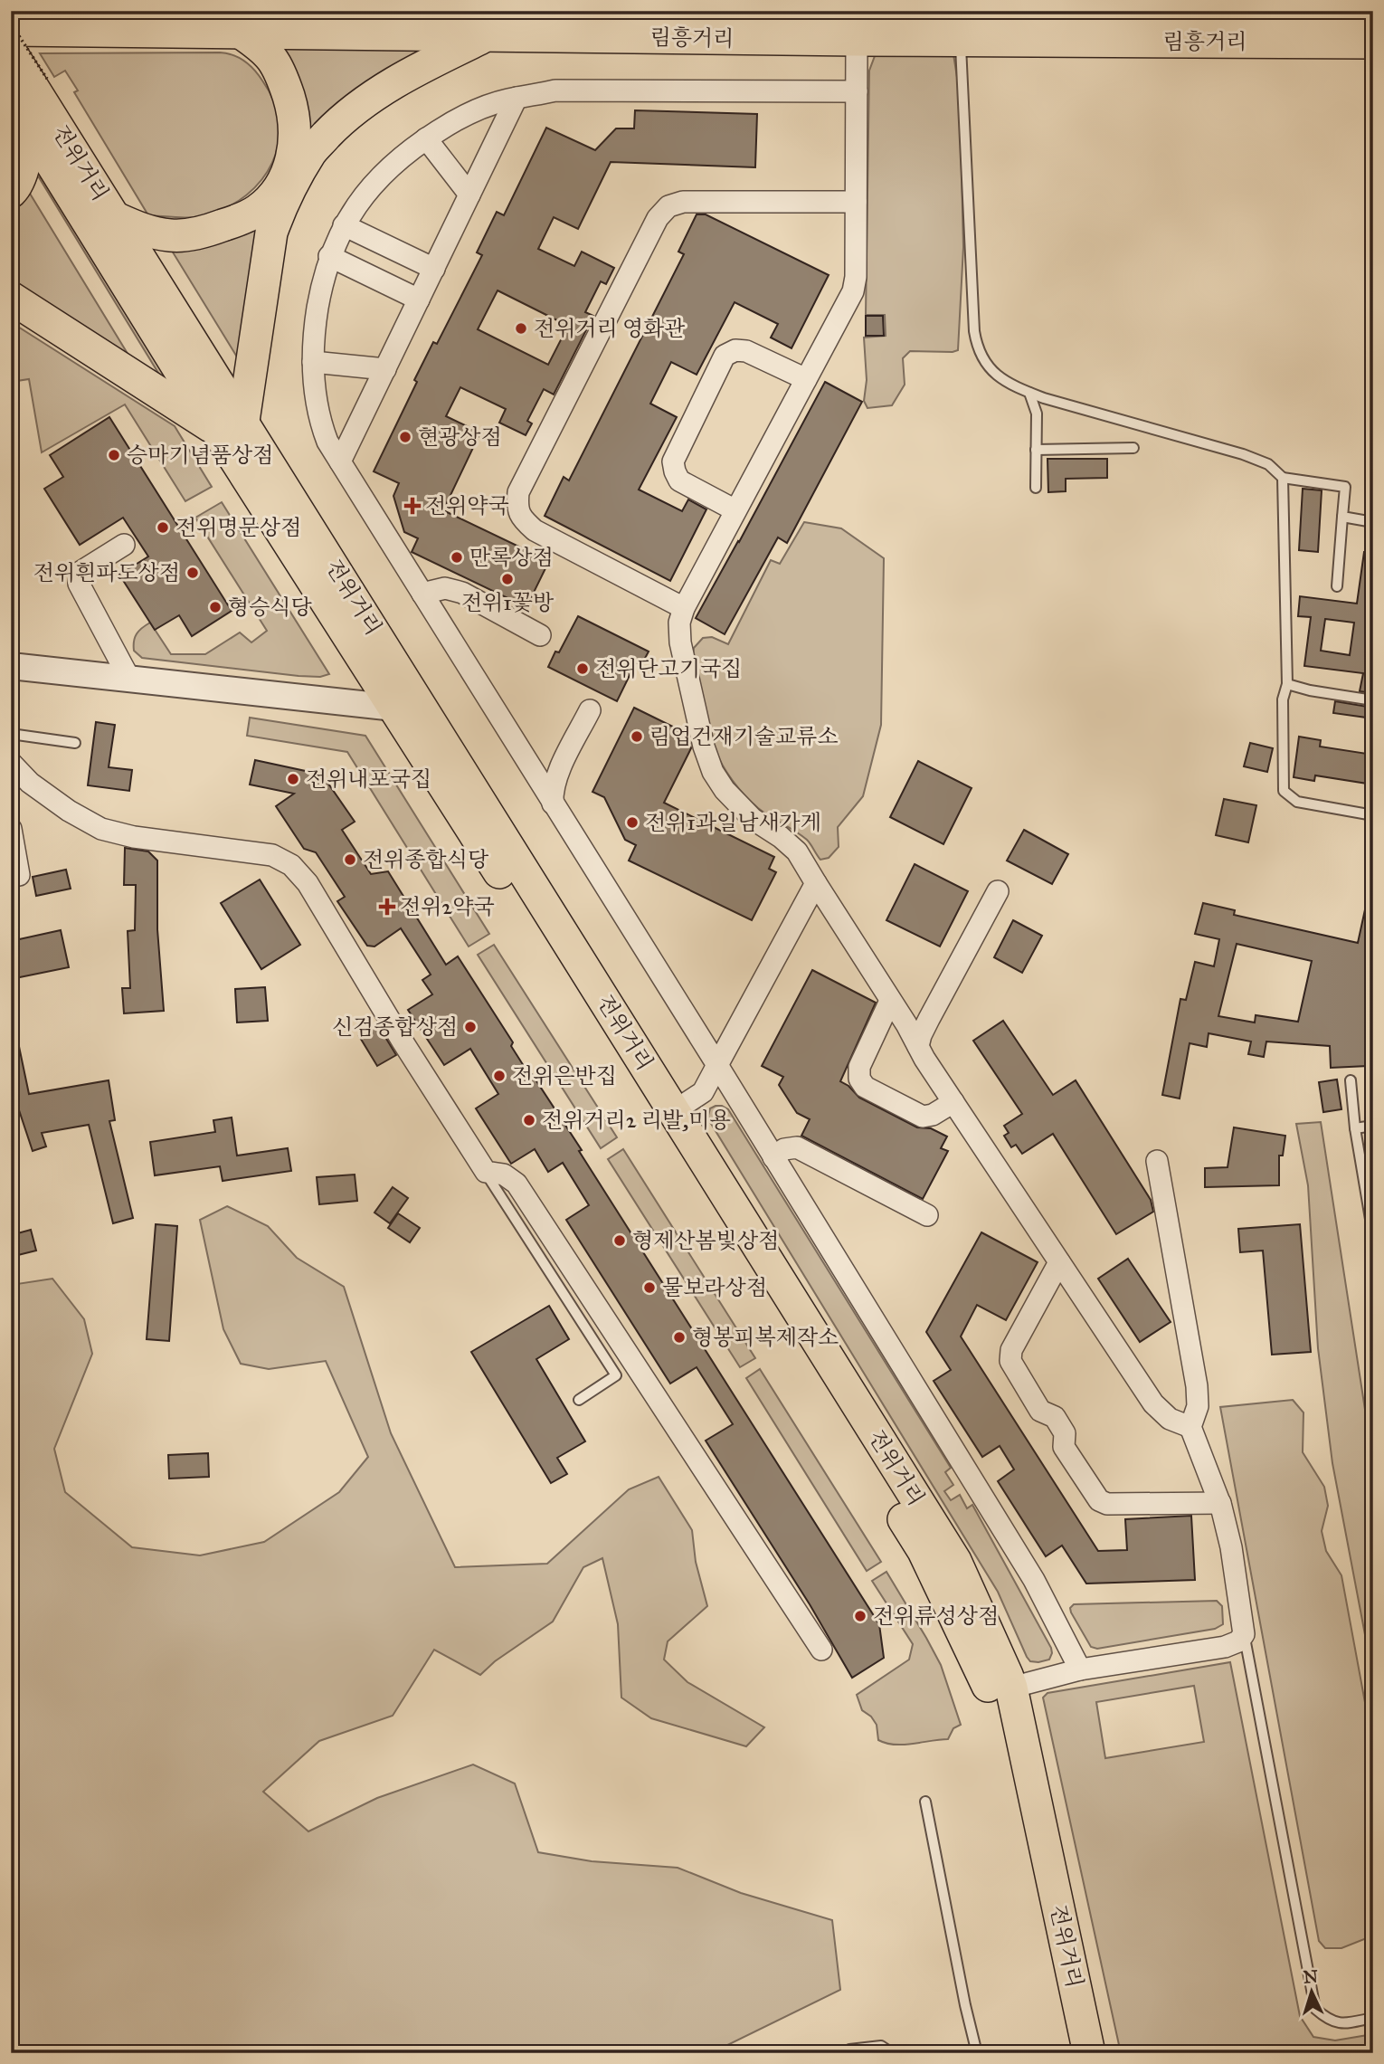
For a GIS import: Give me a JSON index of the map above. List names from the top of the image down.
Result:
{
  "streets": {
    "main road": ["림흥거리", "전위거리"]
  },
  "places": {
    "other": [
      "전위거리 영화관",
      "현광상점",
      "승마기념품상점",
      "전위명문상점",
      "만록상점",
      "전위흰파도상점",
      "전위1꽃방",
      "형승식당",
      "전위단고기국집",
      "림업건재기술교류소",
      "전위내포국집",
      "전위1과일남새가게",
      "전위종합식당",
      "신검종합상점",
      "전위은반집",
      "전위거리2 리발,미용",
      "형제산봄빛상점",
      "물보라상점",
      "형봉피복제작소",
      "전위류성상점"
    ],
    "health": ["전위약국", "전위2약국"]
  },
  "north": "top"
}
